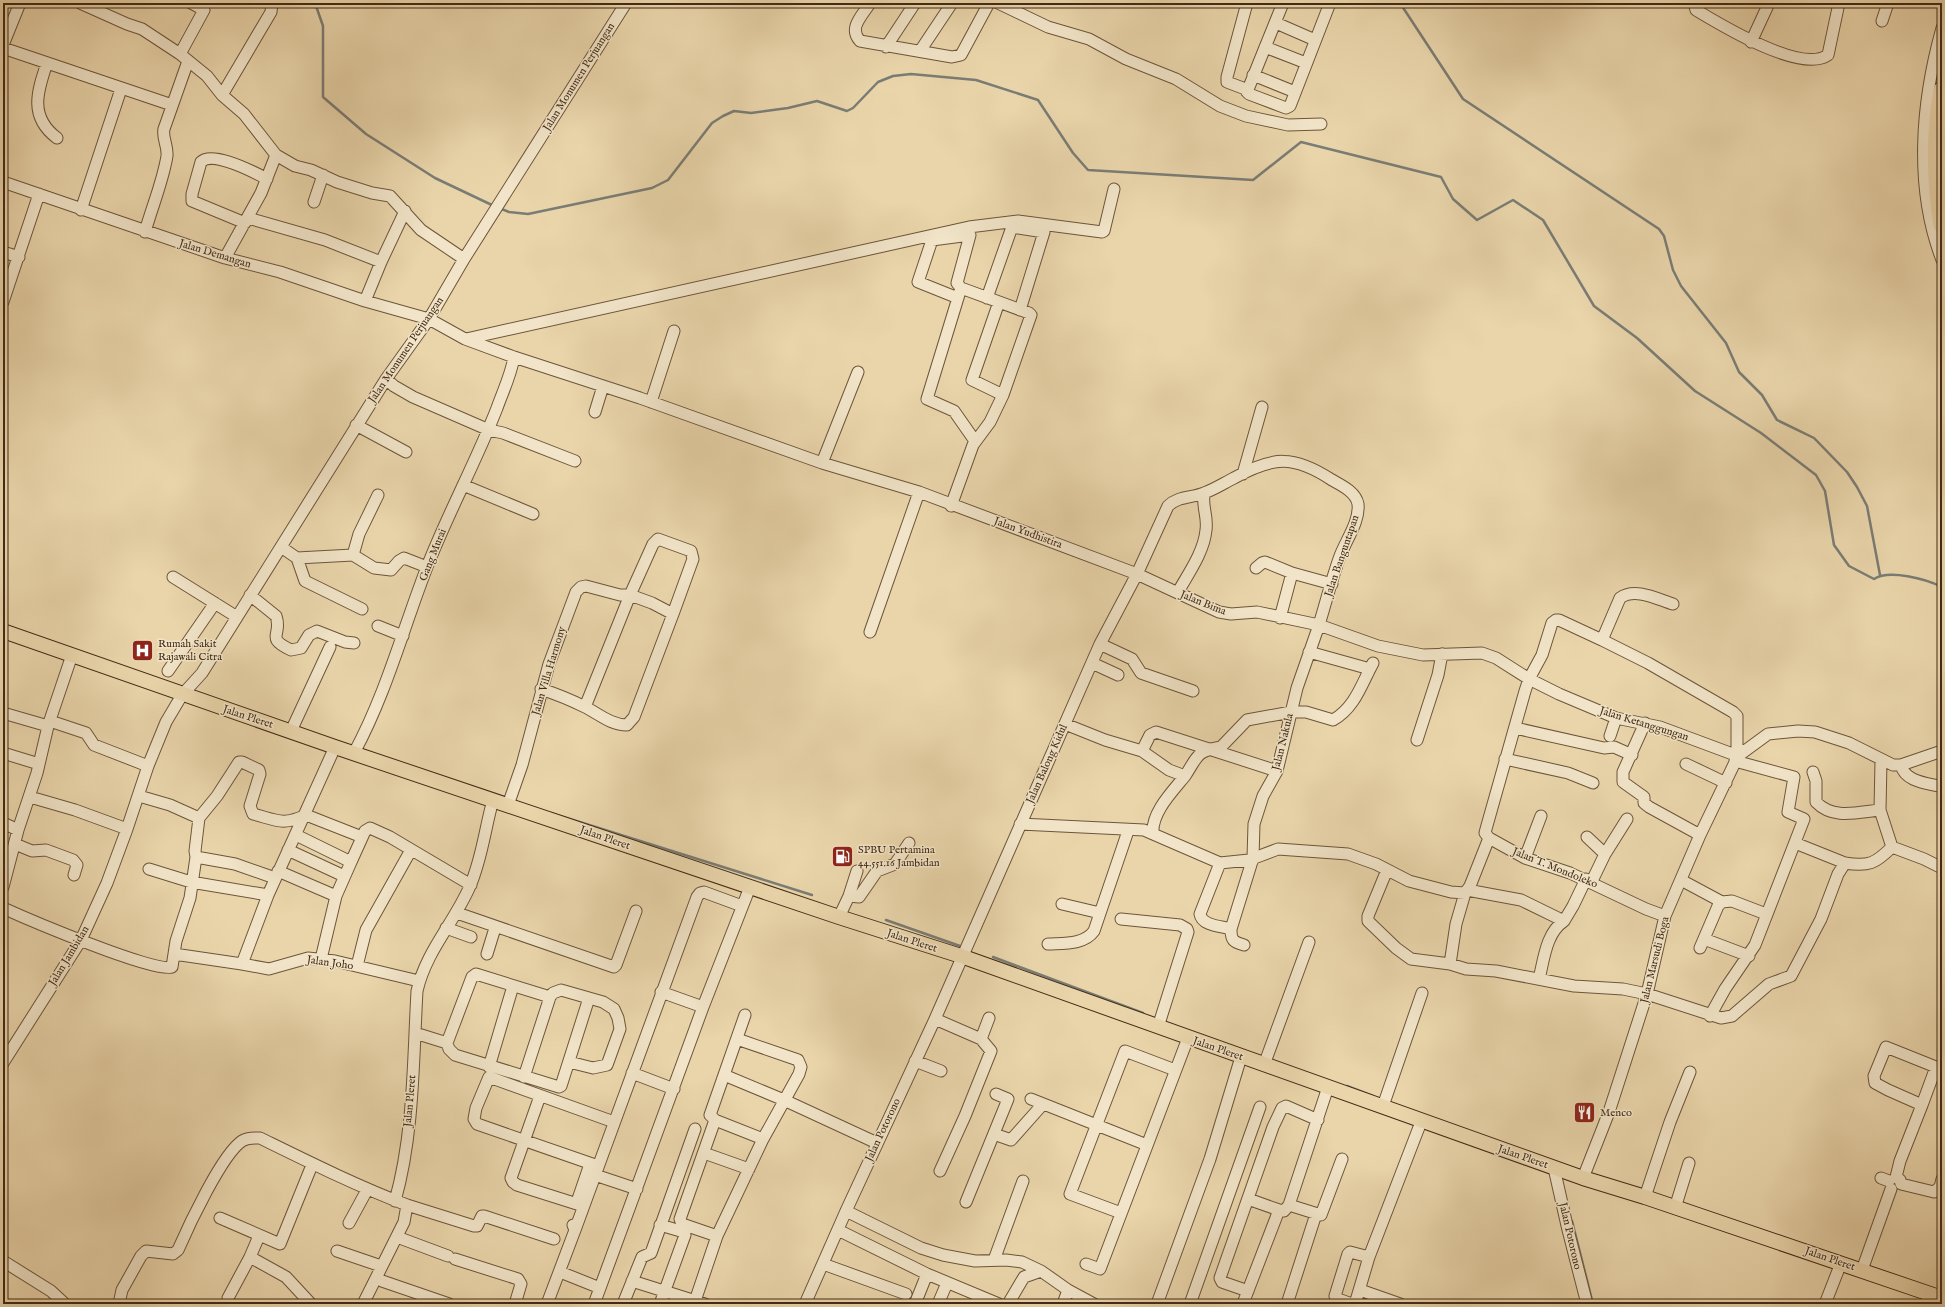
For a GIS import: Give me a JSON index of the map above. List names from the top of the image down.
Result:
{
  "streets": {
    "main road": ["Jalan Pleret"],
    "street": [
      "Jalan Monumen Perjuangan",
      "Jalan Demangan",
      "Jalan Yudhistira",
      "Gang Murai",
      "Jalan Banguntapan",
      "Jalan Bima",
      "Jalan Villa Harmony",
      "Jalan Ketanggungan",
      "Jalan Nakula",
      "Jalan Balong Kidul",
      "Jalan T. Mondoleko",
      "Jalan Jambidan",
      "Jalan Marsudi Boga",
      "Jalan Joho",
      "Jalan Potorono"
    ]
  },
  "crossings": [
    ["Jalan Monumen Perjuangan", "Jalan Demangan"],
    ["Jalan Monumen Perjuangan", "Jalan Pleret"],
    ["Jalan Monumen Perjuangan", "Jalan Jambidan"],
    ["Jalan Demangan", "Jalan Yudhistira"],
    ["Jalan Demangan", "Gang Murai"],
    ["Jalan Yudhistira", "Jalan Banguntapan"],
    ["Jalan Yudhistira", "Jalan Bima"],
    ["Jalan Yudhistira", "Jalan Balong Kidul"],
    ["Gang Murai", "Jalan Pleret"],
    ["Jalan Banguntapan", "Jalan Bima"],
    ["Jalan Banguntapan", "Jalan Nakula"],
    ["Jalan Banguntapan", "Jalan Balong Kidul"],
    ["Jalan Bima", "Jalan Nakula"],
    ["Jalan Bima", "Jalan Balong Kidul"],
    ["Jalan Villa Harmony", "Jalan Pleret"],
    ["Jalan Pleret", "Jalan Balong Kidul"],
    ["Jalan Pleret", "Jalan Jambidan"],
    ["Jalan Pleret", "Jalan Marsudi Boga"],
    ["Jalan Pleret", "Jalan Joho"],
    ["Jalan Pleret", "Jalan Potorono"],
    ["Jalan Ketanggungan", "Jalan Marsudi Boga"],
    ["Jalan Balong Kidul", "Jalan Potorono"],
    ["Jalan T. Mondoleko", "Jalan Marsudi Boga"]
  ],
  "places": {
    "hospital": ["Rumah Sakit Rajawali Citra"],
    "fuel station": ["SPBU Pertamina 44.551.16 Jambidan"],
    "restaurant": ["Menco"]
  }
}
